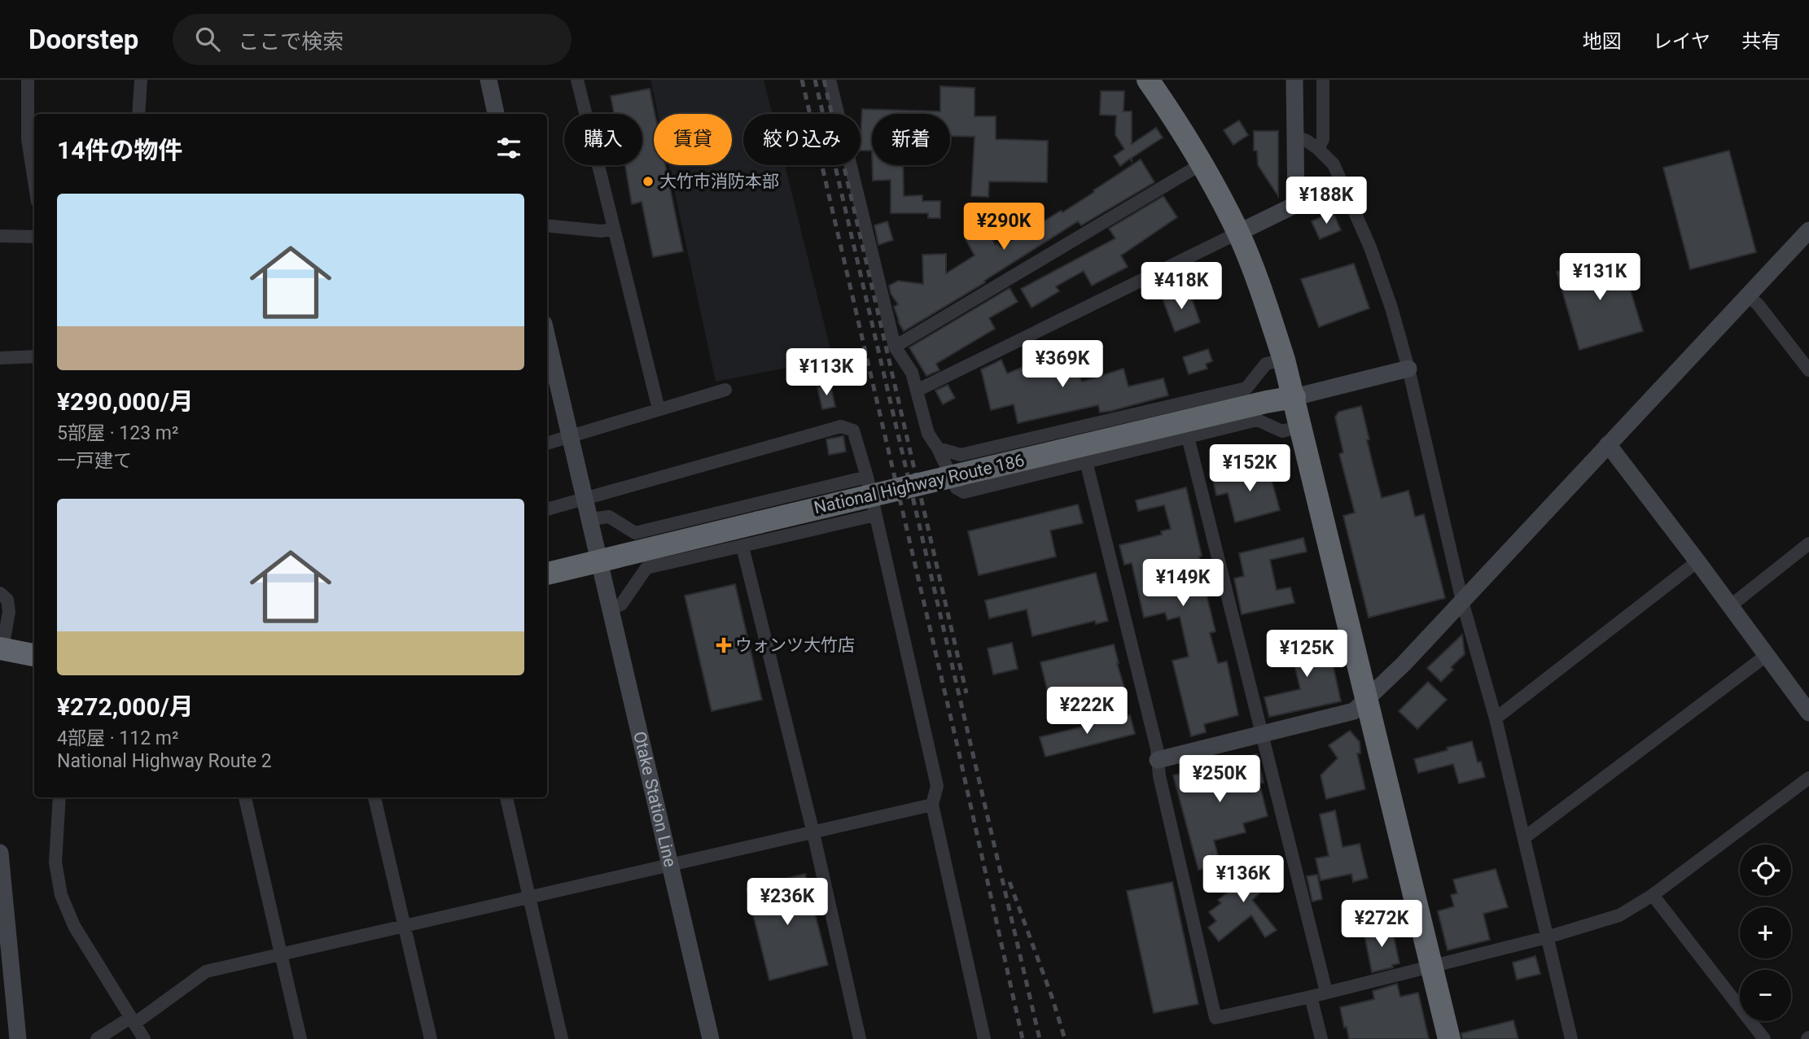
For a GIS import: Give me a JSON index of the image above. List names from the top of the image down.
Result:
{
  "streets": {
    "highway": ["National Highway Route 186"],
    "street": ["Otake Station Line"]
  },
  "crossings": [
    ["National Highway Route 186", "Otake Station Line"]
  ],
  "places": {
    "other": ["大竹市消防本部"],
    "health": ["ウォンツ大竹店"]
  },
  "page": {
    "header": "Doorstep",
    "search": "ここで検索",
    "nav": ["地図", "レイヤ", "共有"],
    "chip": [
      "購入",
      "賃貸",
      "絞り込み",
      "新着"
    ],
    "heading": "14件の物件",
    "price": [
      "¥188K",
      "¥290K",
      "¥131K",
      "¥418K",
      "¥369K",
      "¥113K",
      "¥152K",
      "¥149K",
      "¥125K",
      "¥222K",
      "¥250K",
      "¥136K",
      "¥236K",
      "¥272K"
    ],
    "list": [
      {
        "name": "¥290,000/月",
        "note": "5部屋 · 123 m² · 一戸建て"
      },
      {
        "name": "¥272,000/月",
        "note": "4部屋 · 112 m² · National Highway Route 2"
      }
    ],
    "map_buttons": ["+", "−"]
  }
}
